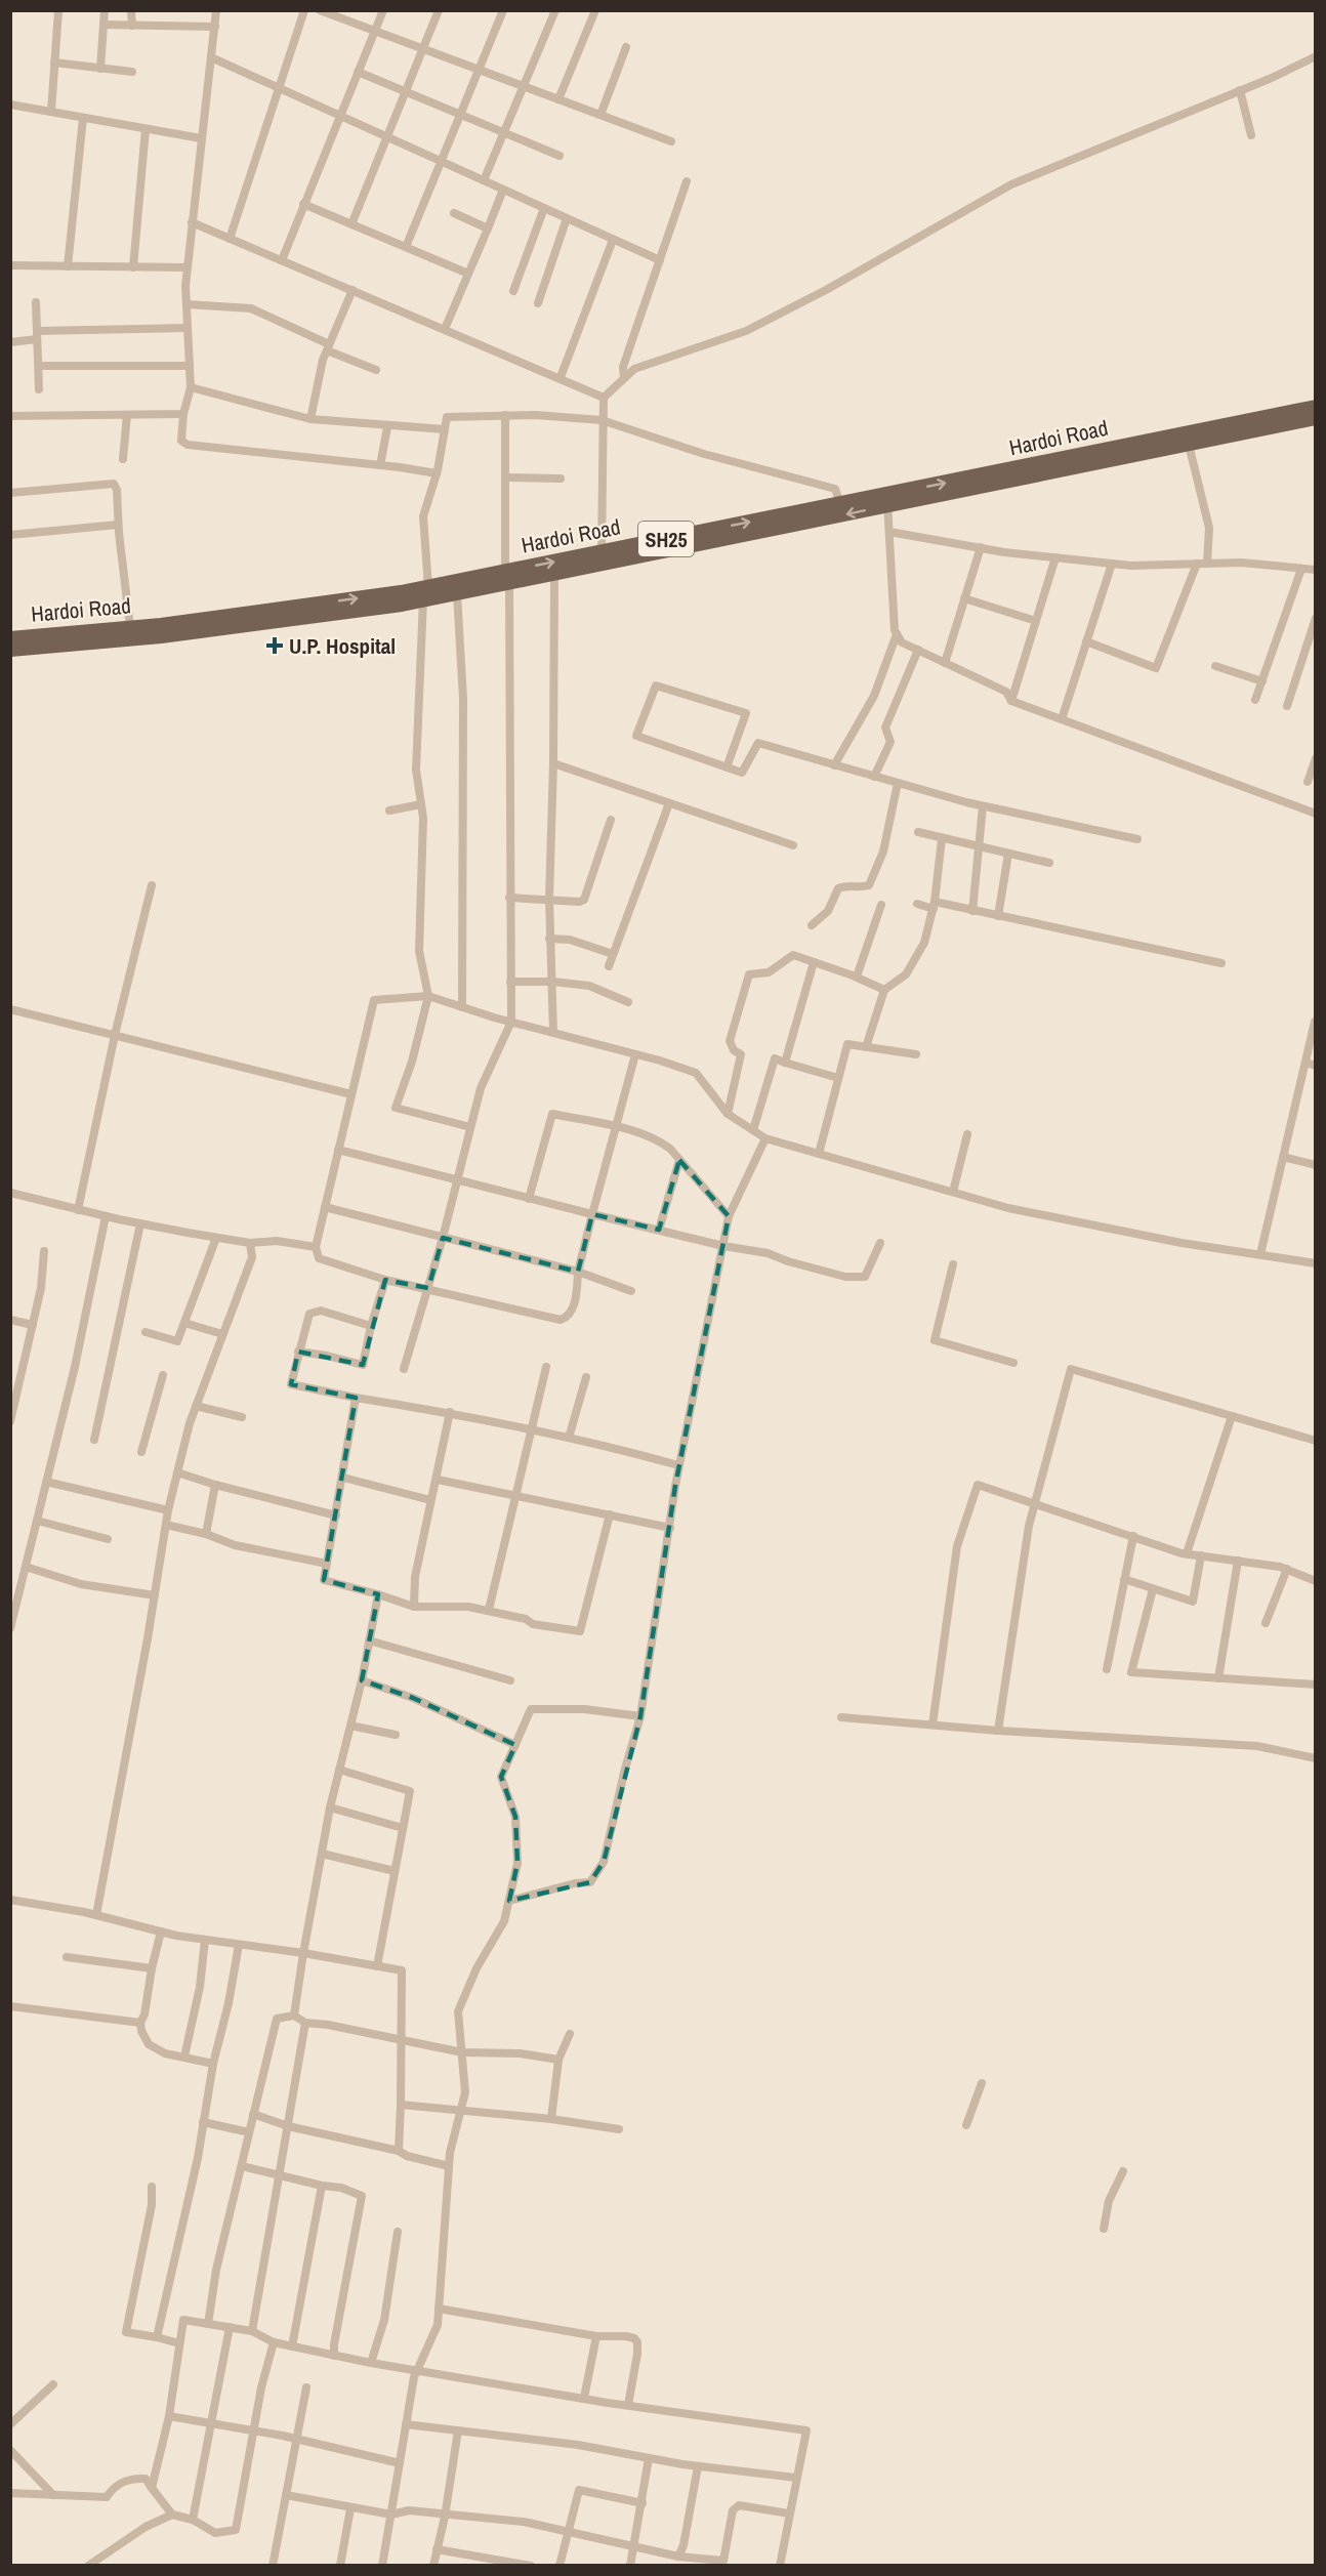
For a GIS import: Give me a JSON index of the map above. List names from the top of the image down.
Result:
{
  "streets": {
    "main road": ["Hardoi Road", "SH25"]
  },
  "places": {
    "health": ["U.P. Hospital"]
  }
}
